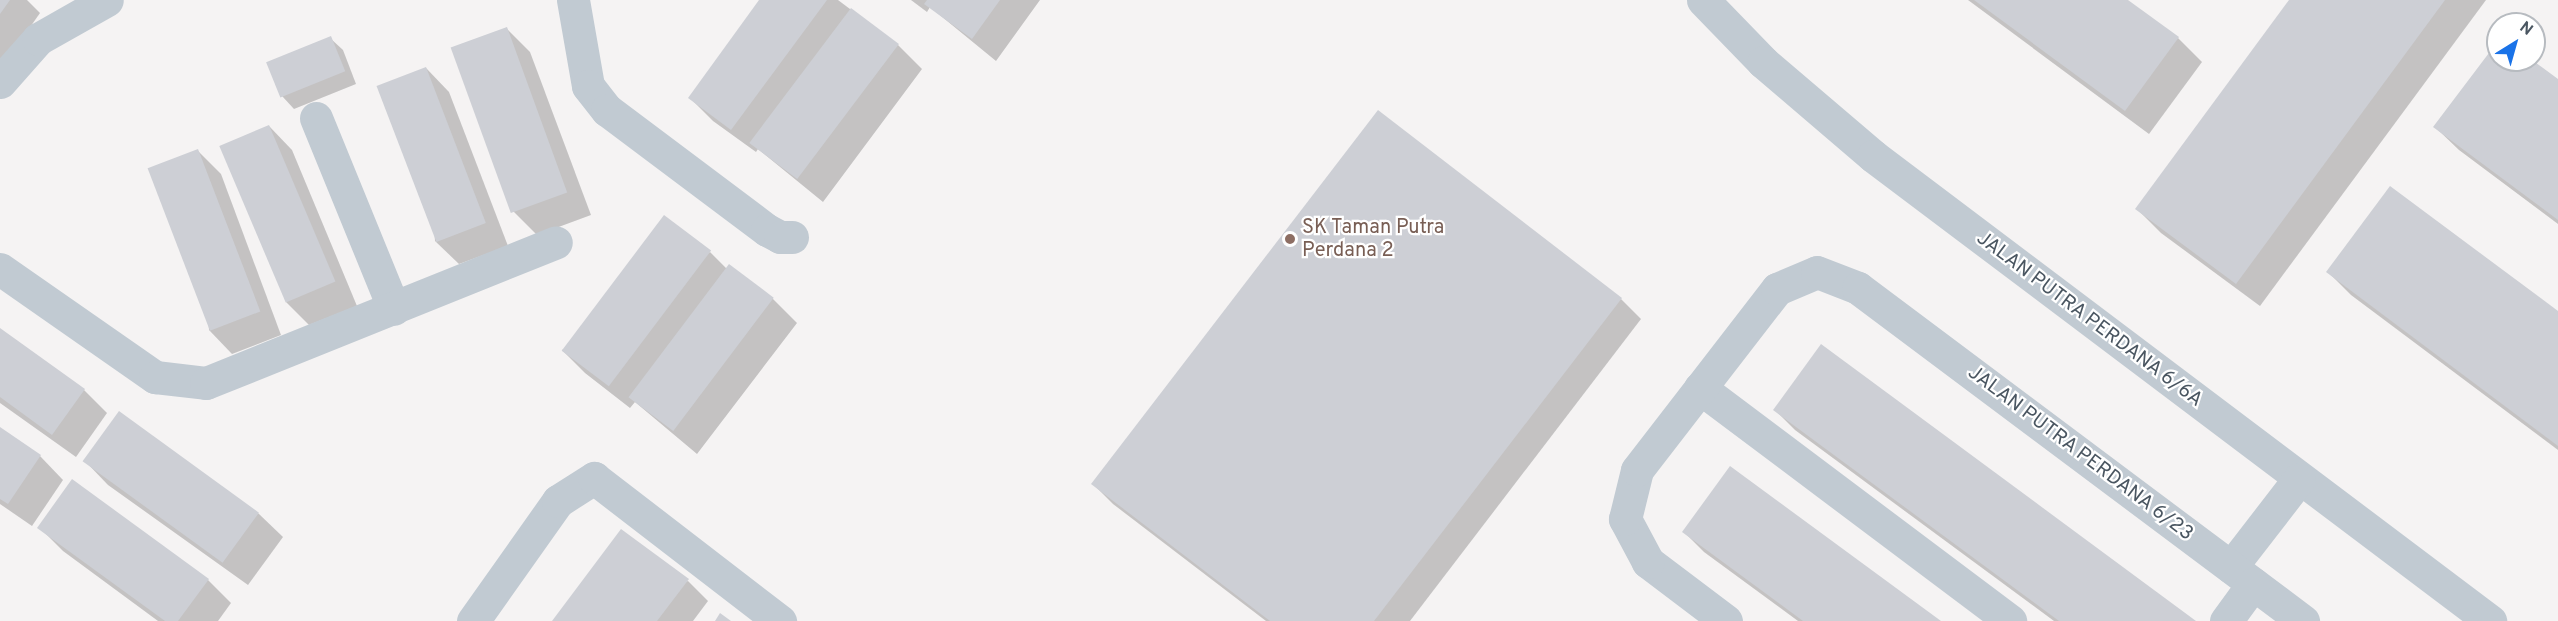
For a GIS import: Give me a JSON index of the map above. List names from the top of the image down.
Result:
{
  "streets": {
    "street": ["JALAN PUTRA PERDANA 6/6A", "JALAN PUTRA PERDANA 6/23"]
  },
  "places": ["SK Taman Putra Perdana 2"],
  "north": "top right"
}
